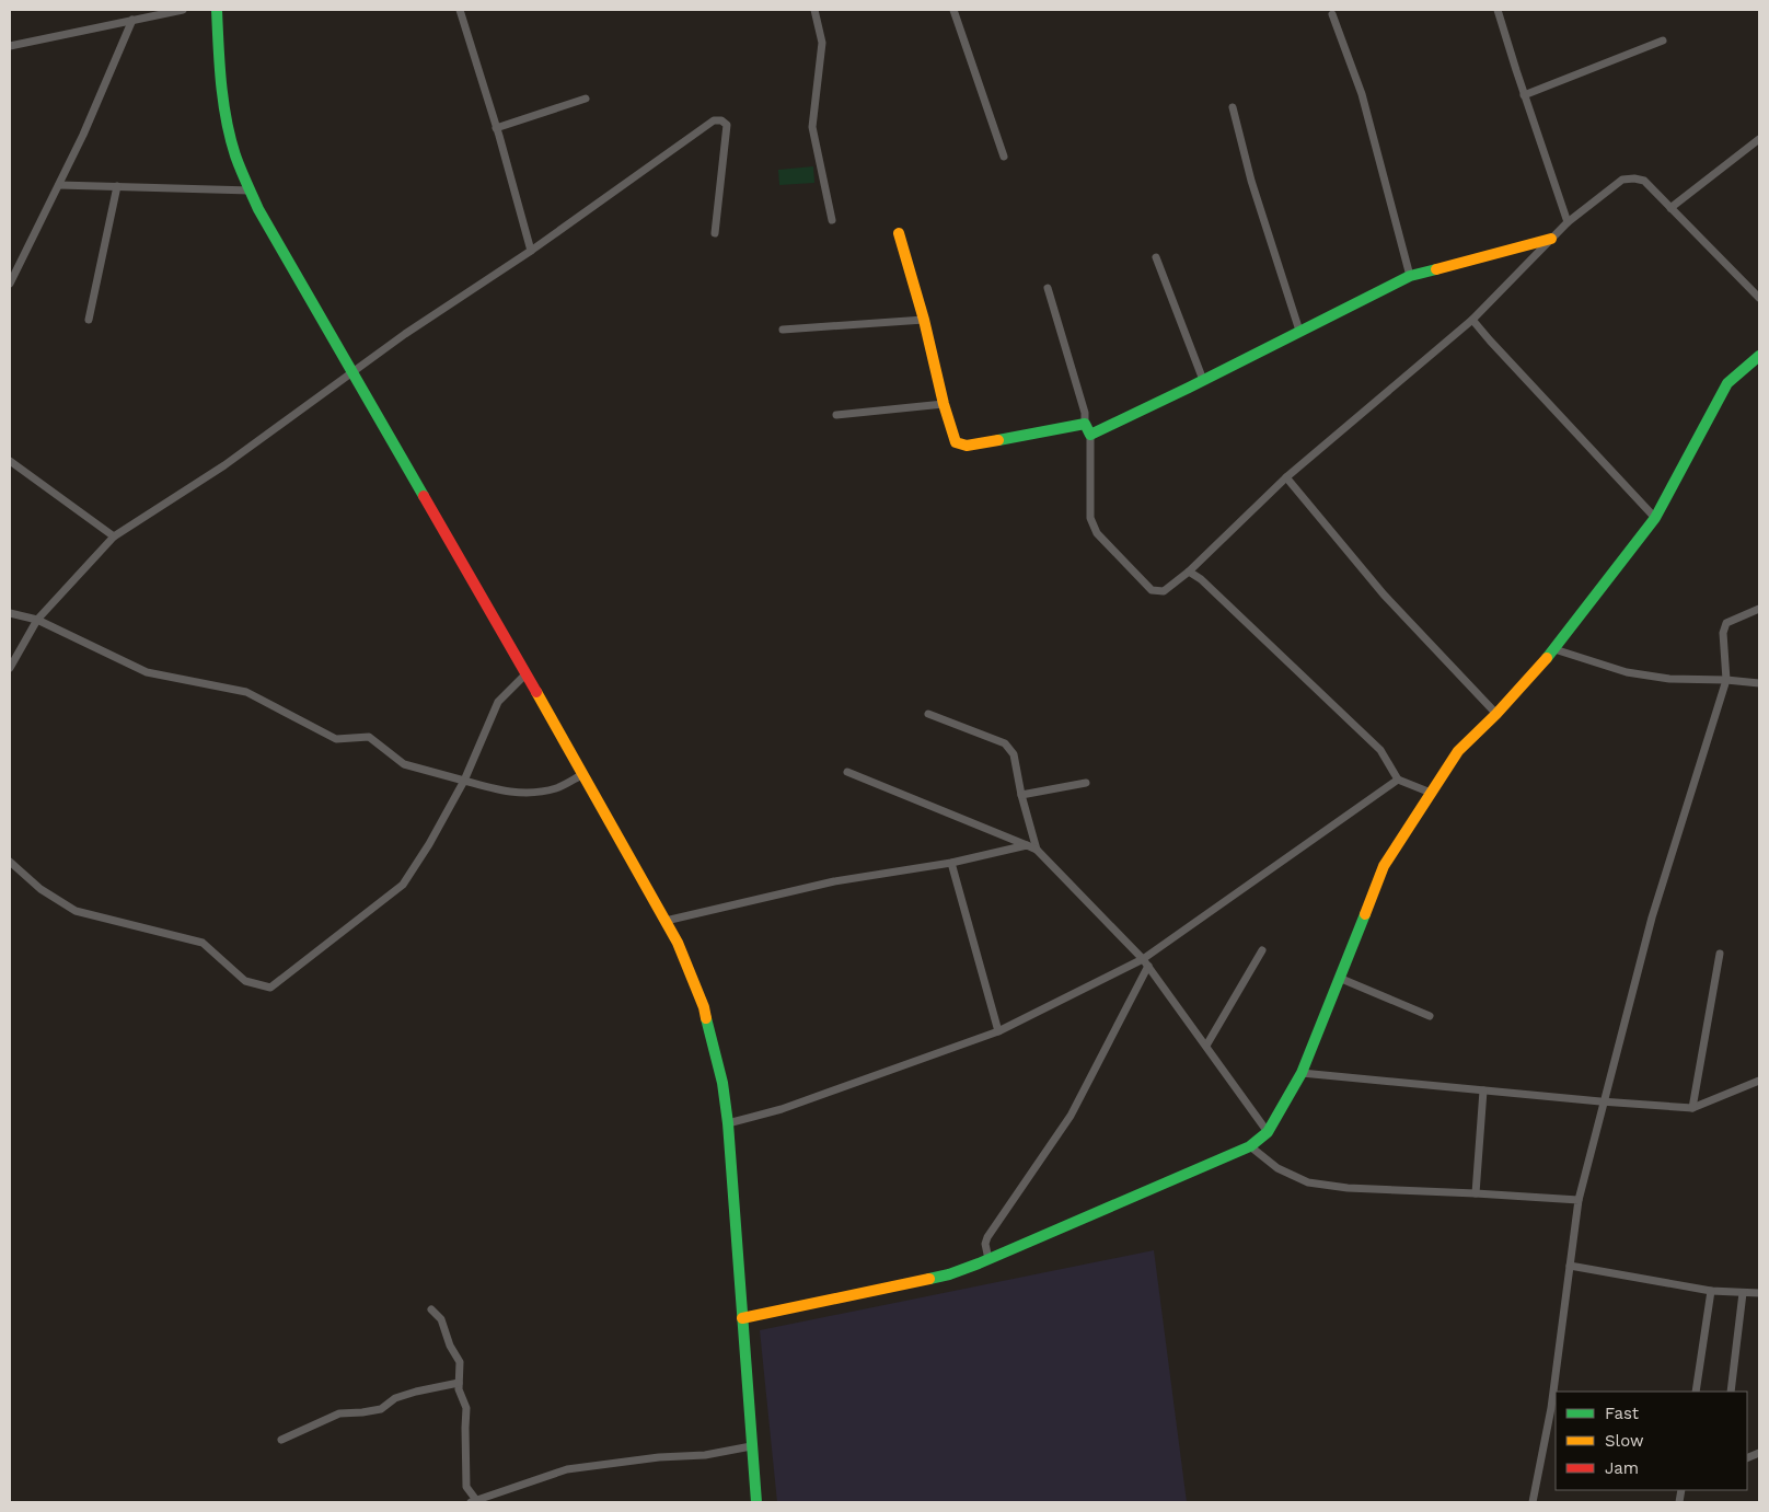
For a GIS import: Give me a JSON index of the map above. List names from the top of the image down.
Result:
{
  "legend": ["Fast", "Slow", "Jam"]
}
